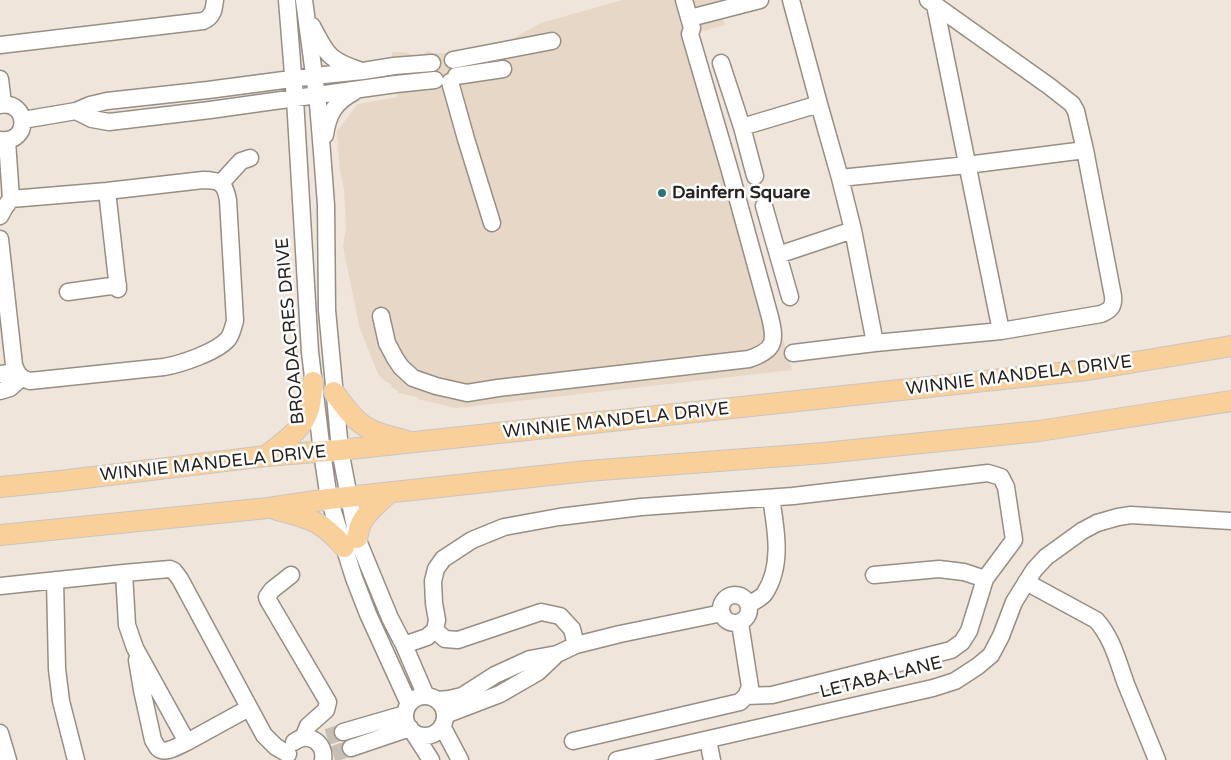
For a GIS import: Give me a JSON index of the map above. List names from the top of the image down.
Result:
{
  "streets": {
    "main road": ["WINNIE MANDELA DRIVE"],
    "street": ["BROADACRES DRIVE", "LETABA LANE"]
  },
  "crossings": [
    ["BROADACRES DRIVE", "WINNIE MANDELA DRIVE"]
  ],
  "places": ["Dainfern Square"]
}
